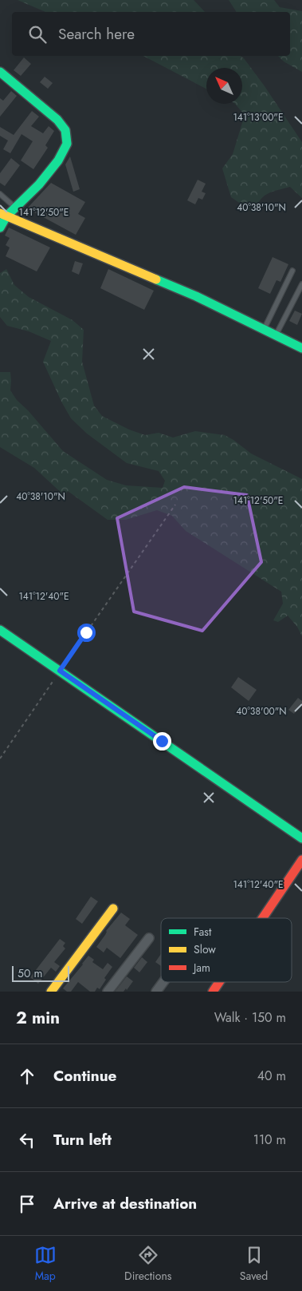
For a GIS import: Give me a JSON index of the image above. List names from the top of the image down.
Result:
{
  "legend": ["Fast", "Slow", "Jam"],
  "scale_bar": "50 m",
  "north": "top left",
  "page": {
    "search": "Search here",
    "scale": "50 m",
    "heading": ["2 min", "Walk · 150 m"],
    "list": [
      ["Continue", "40 m"],
      ["Turn left", "110 m"],
      "Arrive at destination"
    ],
    "nav": ["Map", "Directions", "Saved"]
  },
  "coordinates": [
    "141°13'00\"E",
    "40°38'10\"N",
    "141°12'50\"E",
    "141°12'40\"E",
    "40°38'00\"N"
  ]
}
